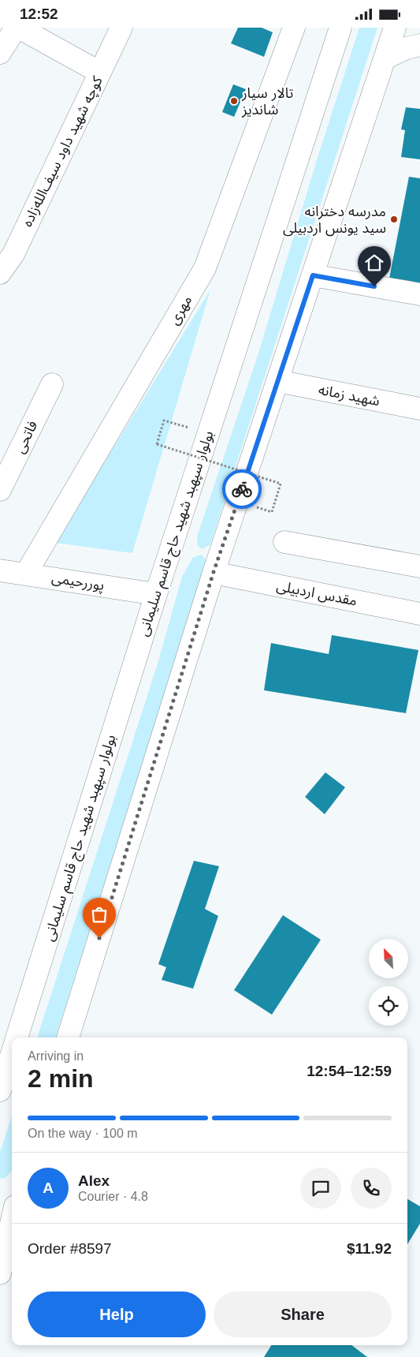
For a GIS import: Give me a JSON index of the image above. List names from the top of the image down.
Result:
{
  "streets": {
    "main road": [
      "کوچه شهید داود سیف‌الله‌زاده",
      "مهری",
      "شهید زمانه",
      "فاتحی",
      "بولوار سپهبد شهید حاج قاسم سلیمانی",
      "پوررحیمی",
      "مقدس اردبیلی"
    ]
  },
  "crossings": [
    ["مهری", "پوررحیمی"],
    ["بولوار سپهبد شهید حاج قاسم سلیمانی", "پوررحیمی"]
  ],
  "places": ["تالار سیار شاندیز", "مدرسه دخترانه سید یونس اردبیلی"],
  "north": "top left",
  "page": {
    "status": "12:52",
    "heading": ["2 min", "Arriving in", "12:54–12:59"],
    "panel": [
      "Alex",
      "Courier · 4.8",
      "Order #8597",
      "$11.92"
    ],
    "bar": "On the way · 100 m",
    "round": "A",
    "buttons": ["Help", "Share"]
  }
}
